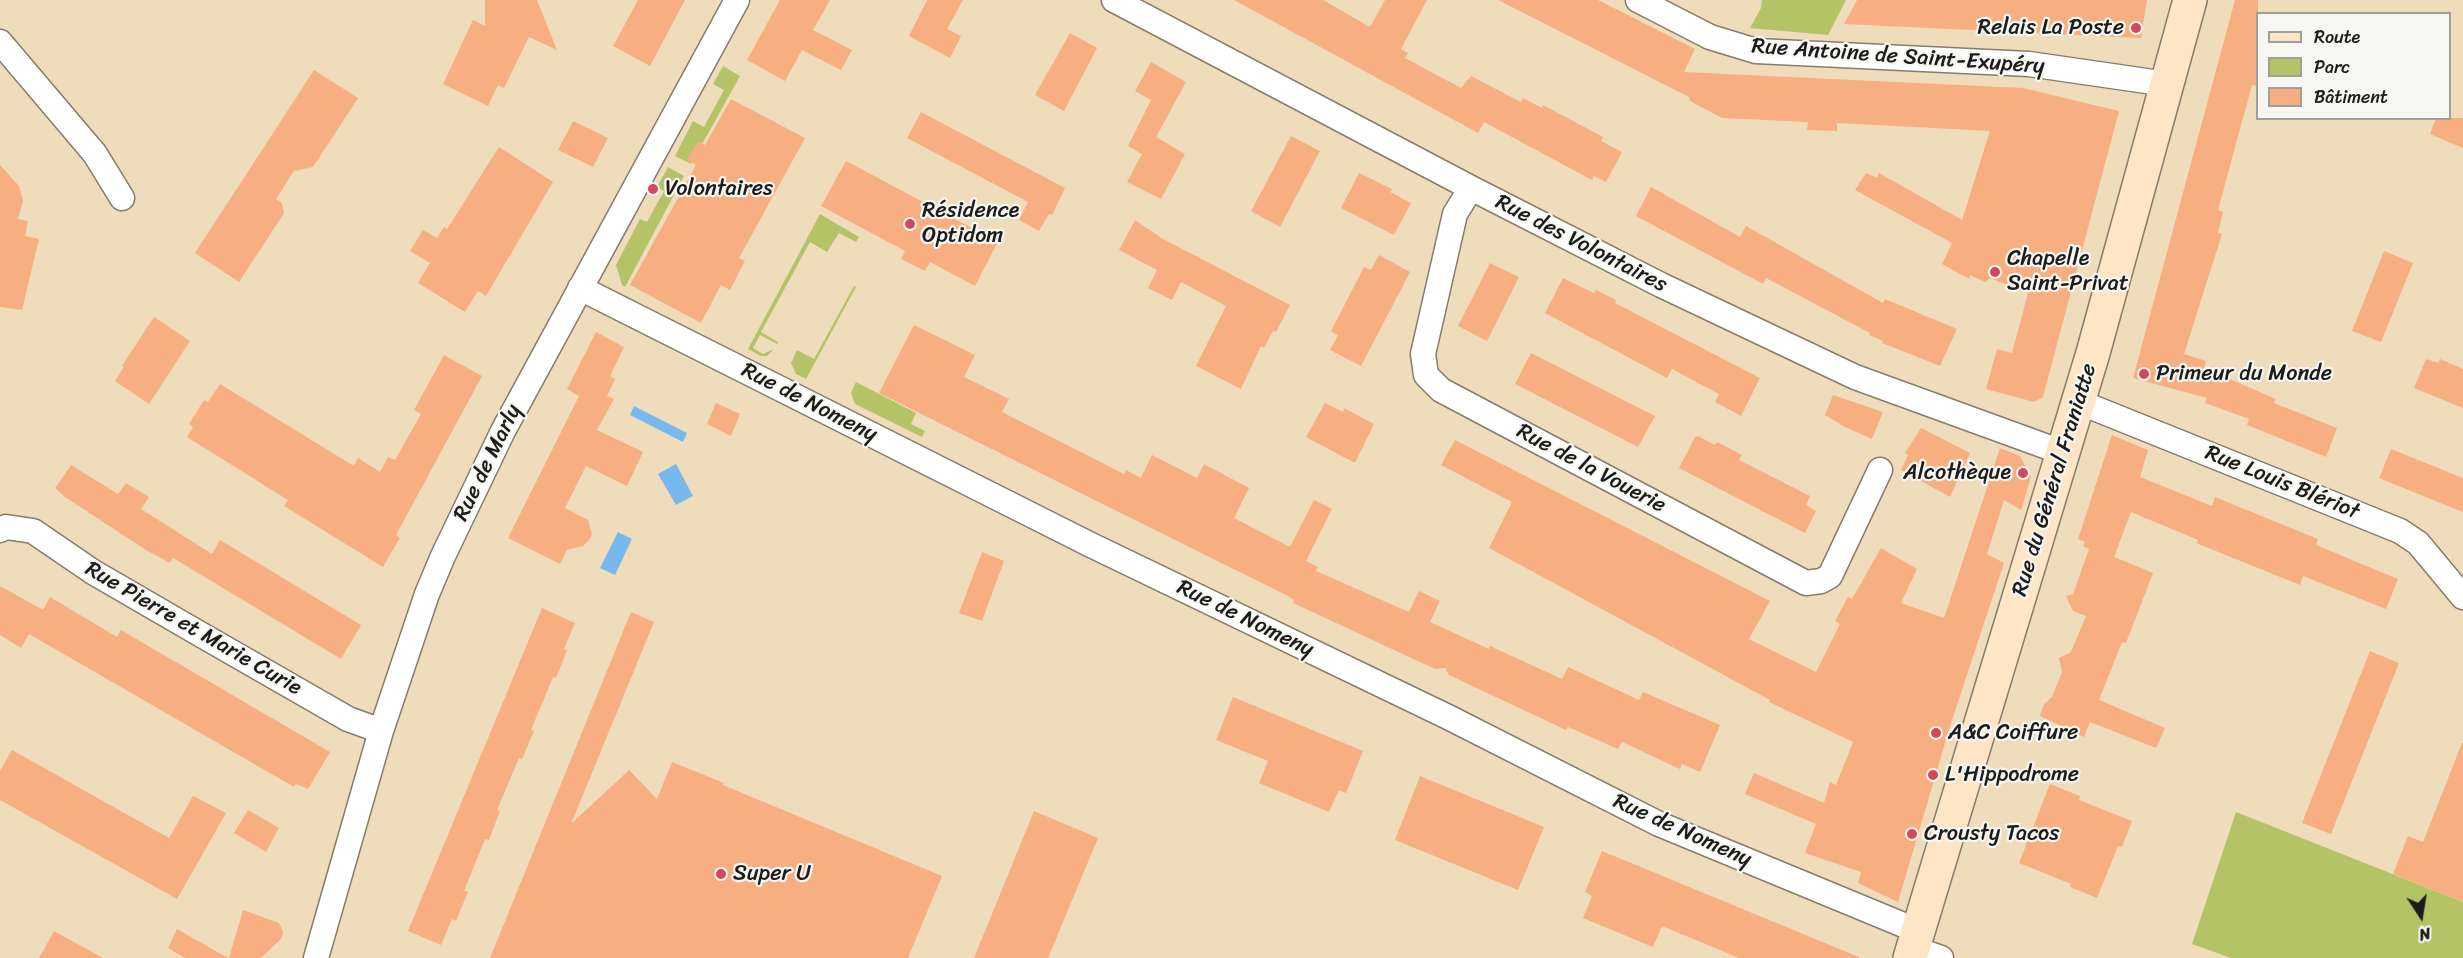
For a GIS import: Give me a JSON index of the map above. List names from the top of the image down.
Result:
{
  "streets": {
    "main road": ["Rue du Général Franiatte"],
    "street": [
      "Rue Antoine de Saint-Exupéry",
      "Rue des Volontaires",
      "Rue de Nomeny",
      "Rue de Marly",
      "Rue de la Vouerie",
      "Rue Louis Blériot",
      "Rue Pierre et Marie Curie"
    ]
  },
  "crossings": [
    ["Rue Antoine de Saint-Exupéry", "Rue du Général Franiatte"],
    ["Rue des Volontaires", "Rue de la Vouerie"],
    ["Rue des Volontaires", "Rue du Général Franiatte"],
    ["Rue de Nomeny", "Rue de Marly"],
    ["Rue de Nomeny", "Rue du Général Franiatte"],
    ["Rue de Marly", "Rue Pierre et Marie Curie"],
    ["Rue du Général Franiatte", "Rue Louis Blériot"]
  ],
  "places": [
    "Relais La Poste",
    "Volontaires",
    "Résidence Optidom",
    "Chapelle Saint-Privat",
    "Primeur du Monde",
    "Alcothèque",
    "A&C Coiffure",
    "L'Hippodrome",
    "Crousty Tacos",
    "Super U"
  ],
  "legend": ["Route", "Parc", "Bâtiment"],
  "north": "bottom"
}
